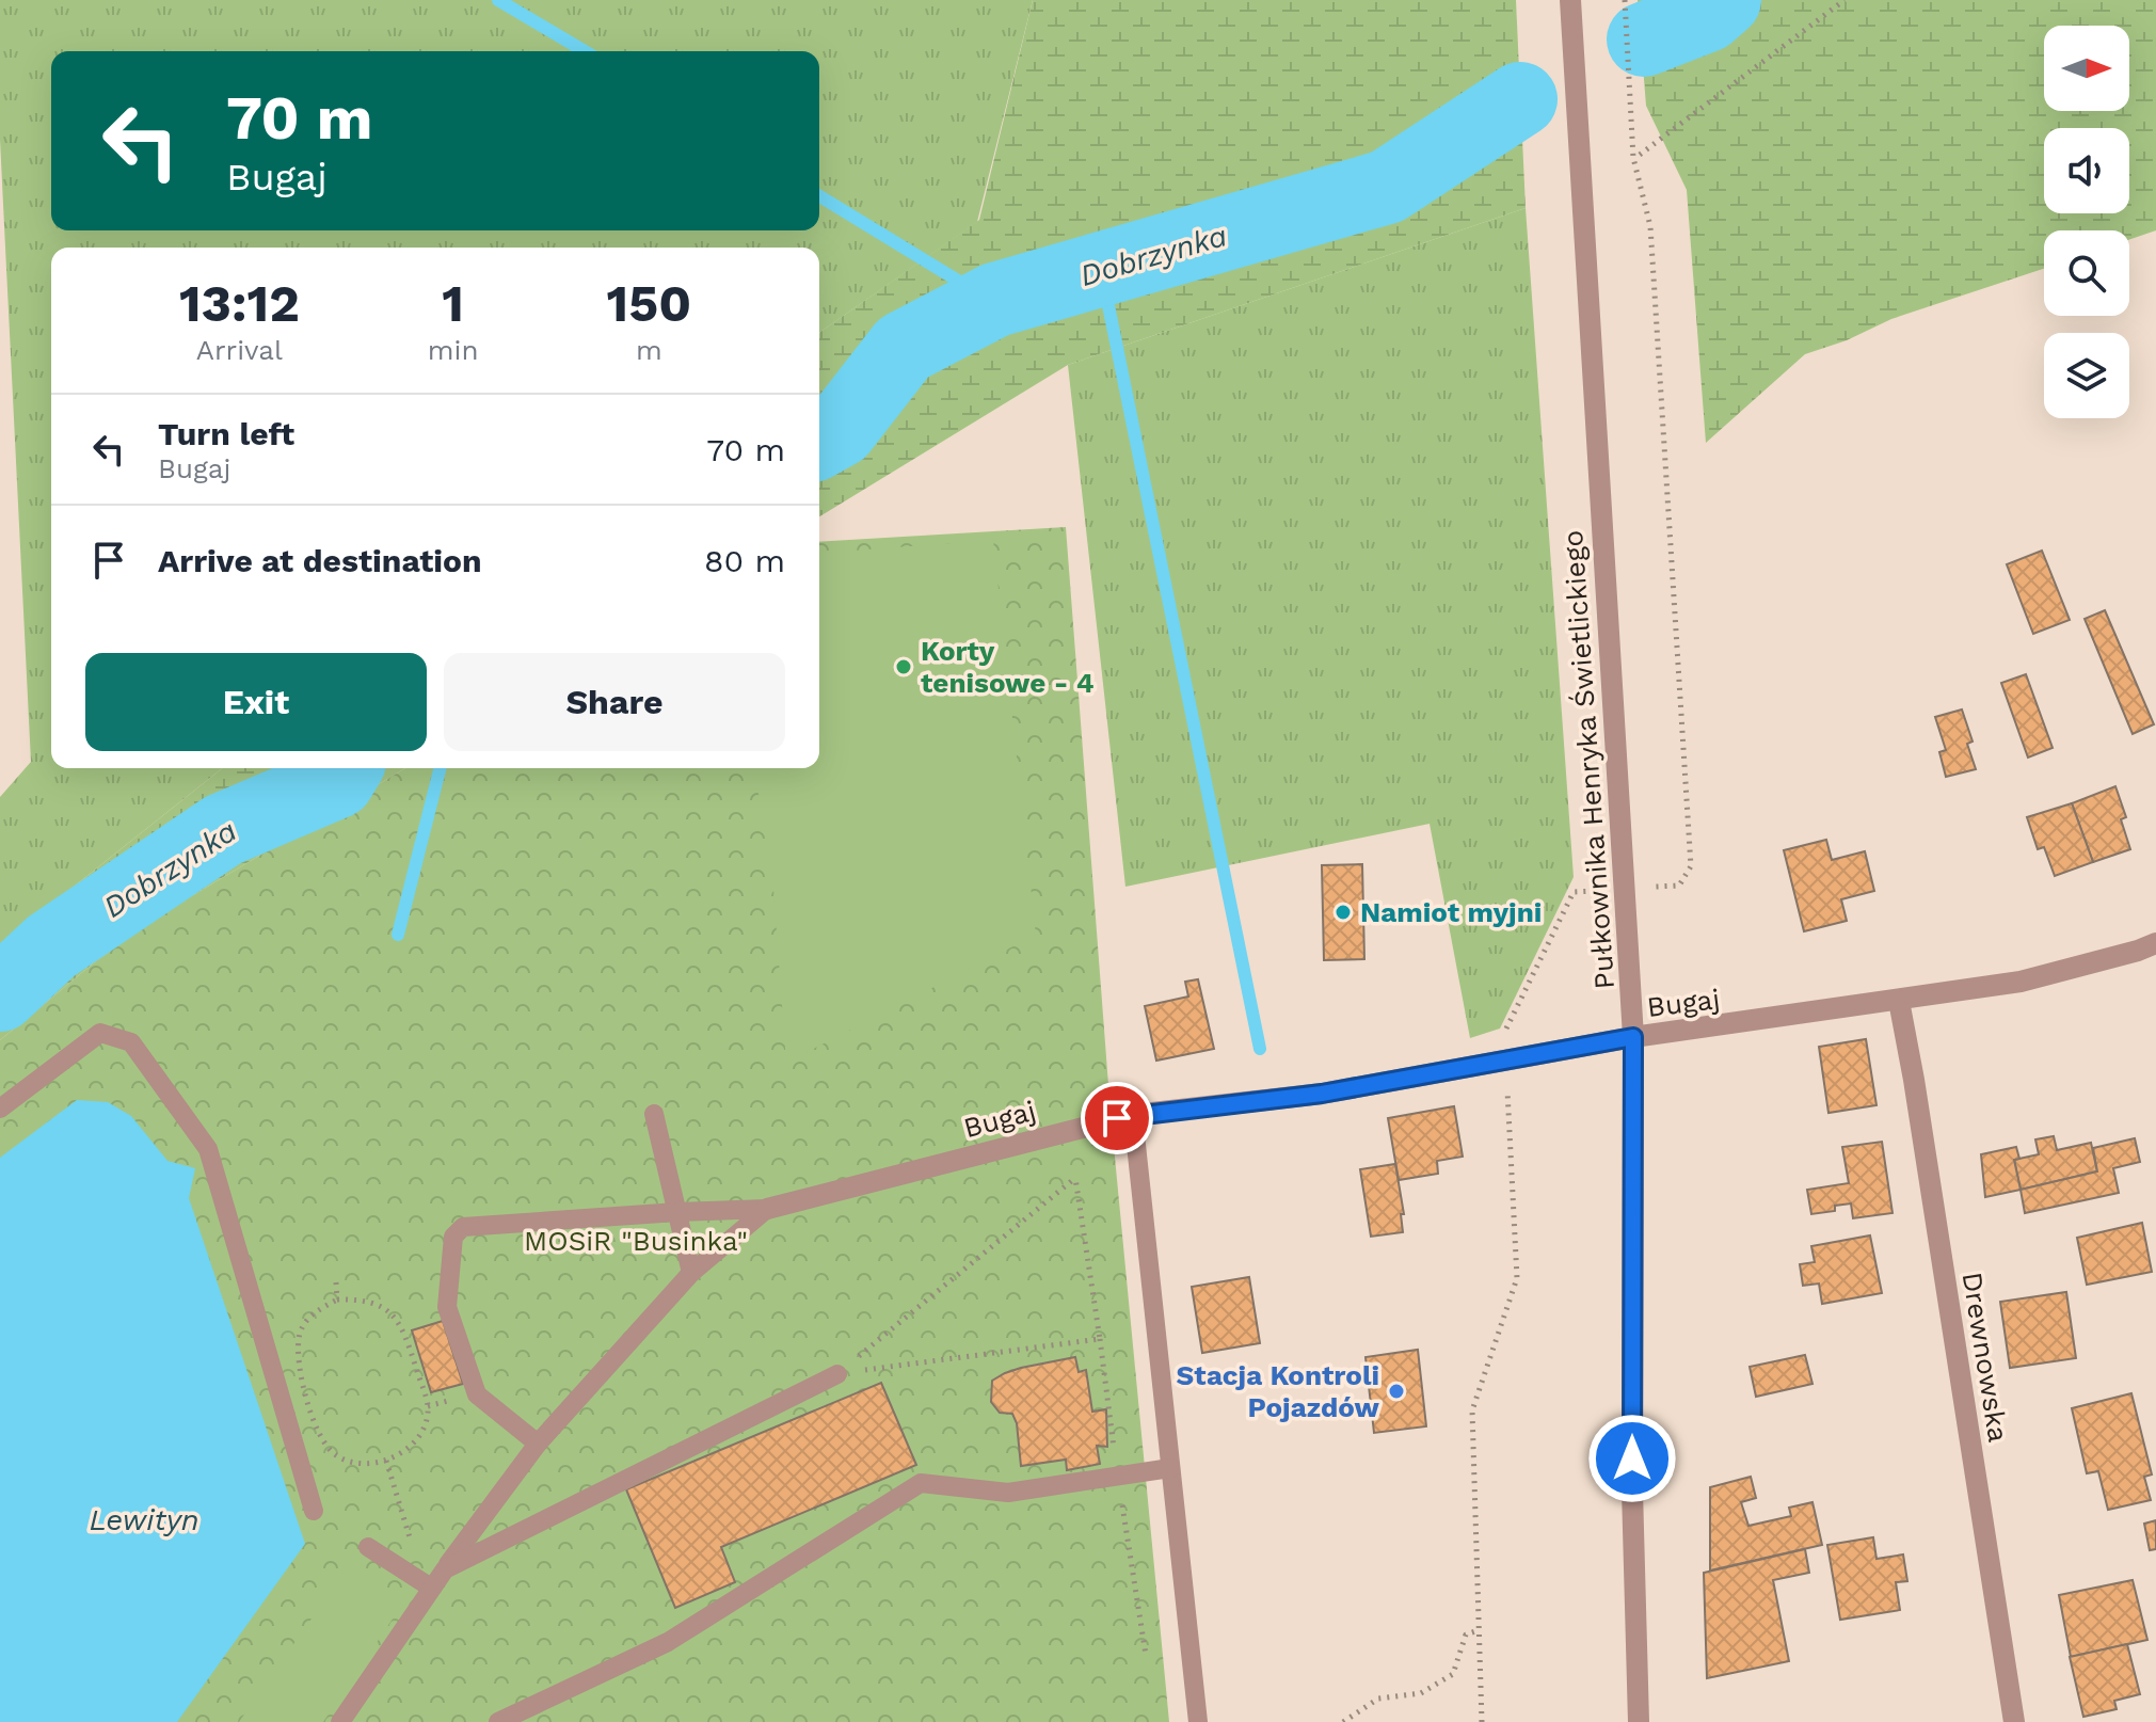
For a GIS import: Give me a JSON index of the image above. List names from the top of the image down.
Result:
{
  "streets": {
    "street": ["Pułkownika Henryka Świetlickiego", "Bugaj", "Drewnowska"]
  },
  "crossings": [
    ["Pułkownika Henryka Świetlickiego", "Bugaj"],
    ["Bugaj", "Drewnowska"]
  ],
  "water": ["Dobrzynka", "Lewityn"],
  "parks": ["MOSiR \"Businka\""],
  "places": ["Korty tenisowe - 4", "Namiot myjni", "Stacja Kontroli Pojazdów"],
  "north": "right",
  "page": {
    "turn": ["70 m", "Bugaj"],
    "eta": [
      "13:12",
      "Arrival",
      "1",
      "min",
      "150",
      "m"
    ],
    "list": [
      {
        "name": "Turn left",
        "note": "Bugaj",
        "value": "70 m"
      },
      {
        "name": "Arrive at destination",
        "value": "80 m"
      }
    ],
    "buttons": ["Exit", "Share"]
  }
}
